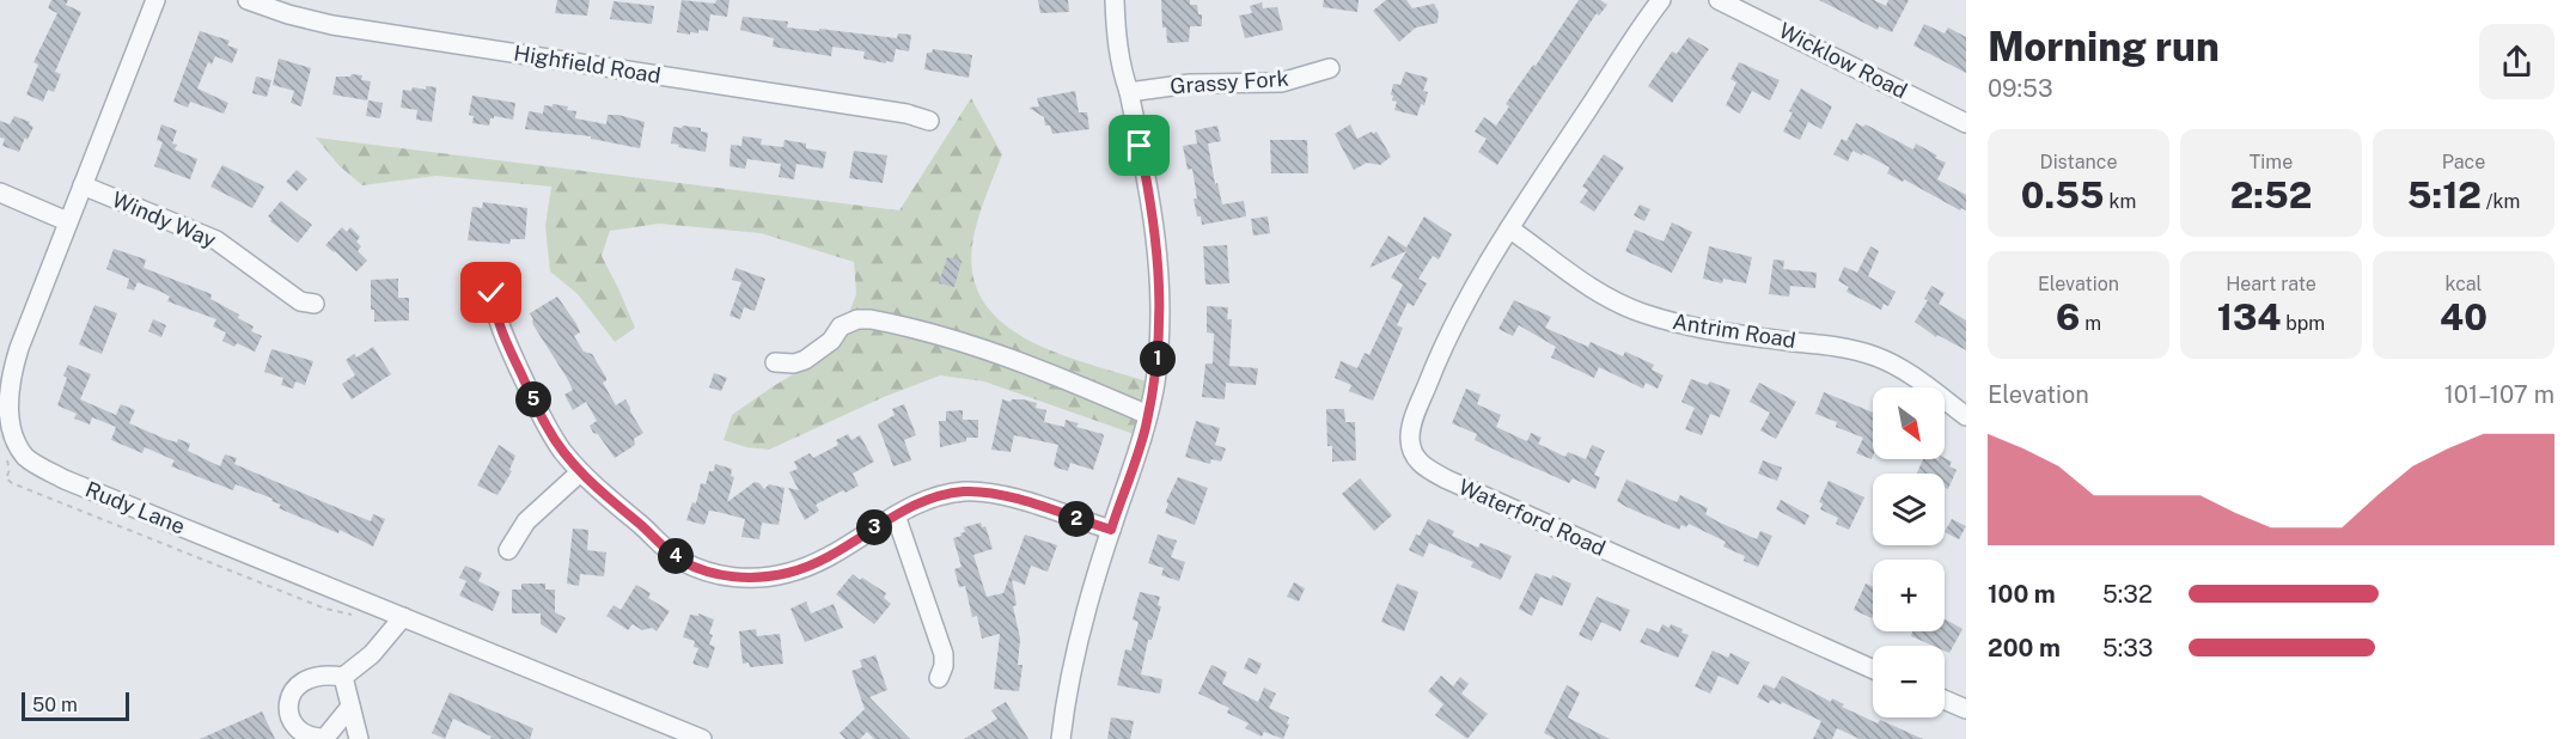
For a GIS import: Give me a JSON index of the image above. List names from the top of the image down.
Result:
{
  "streets": {
    "street": [
      "Wicklow Road",
      "Highfield Road",
      "Grassy Fork",
      "Windy Way",
      "Antrim Road",
      "Rudy Lane",
      "Waterford Road"
    ]
  },
  "crossings": [
    ["Windy Way", "Rudy Lane"],
    ["Antrim Road", "Waterford Road"]
  ],
  "scale_bar": "50 m",
  "north": "bottom right",
  "page": {
    "heading": ["Morning run", "09:53"],
    "stats": [
      ["Distance", "0.55 km"],
      ["Time", "2:52"],
      ["Pace", "5:12 /km"],
      ["Elevation", "6 m"],
      ["Heart rate", "134 bpm"],
      ["kcal", "40"]
    ],
    "pins": [
      "1",
      "5",
      "2",
      "3",
      "4"
    ],
    "chart": ["Elevation", "101–107 m"],
    "map_buttons": ["+", "−"],
    "list": [
      {
        "name": "100 m",
        "note": "5:32"
      },
      {
        "name": "200 m",
        "note": "5:33"
      }
    ],
    "scale": "50 m"
  }
}
